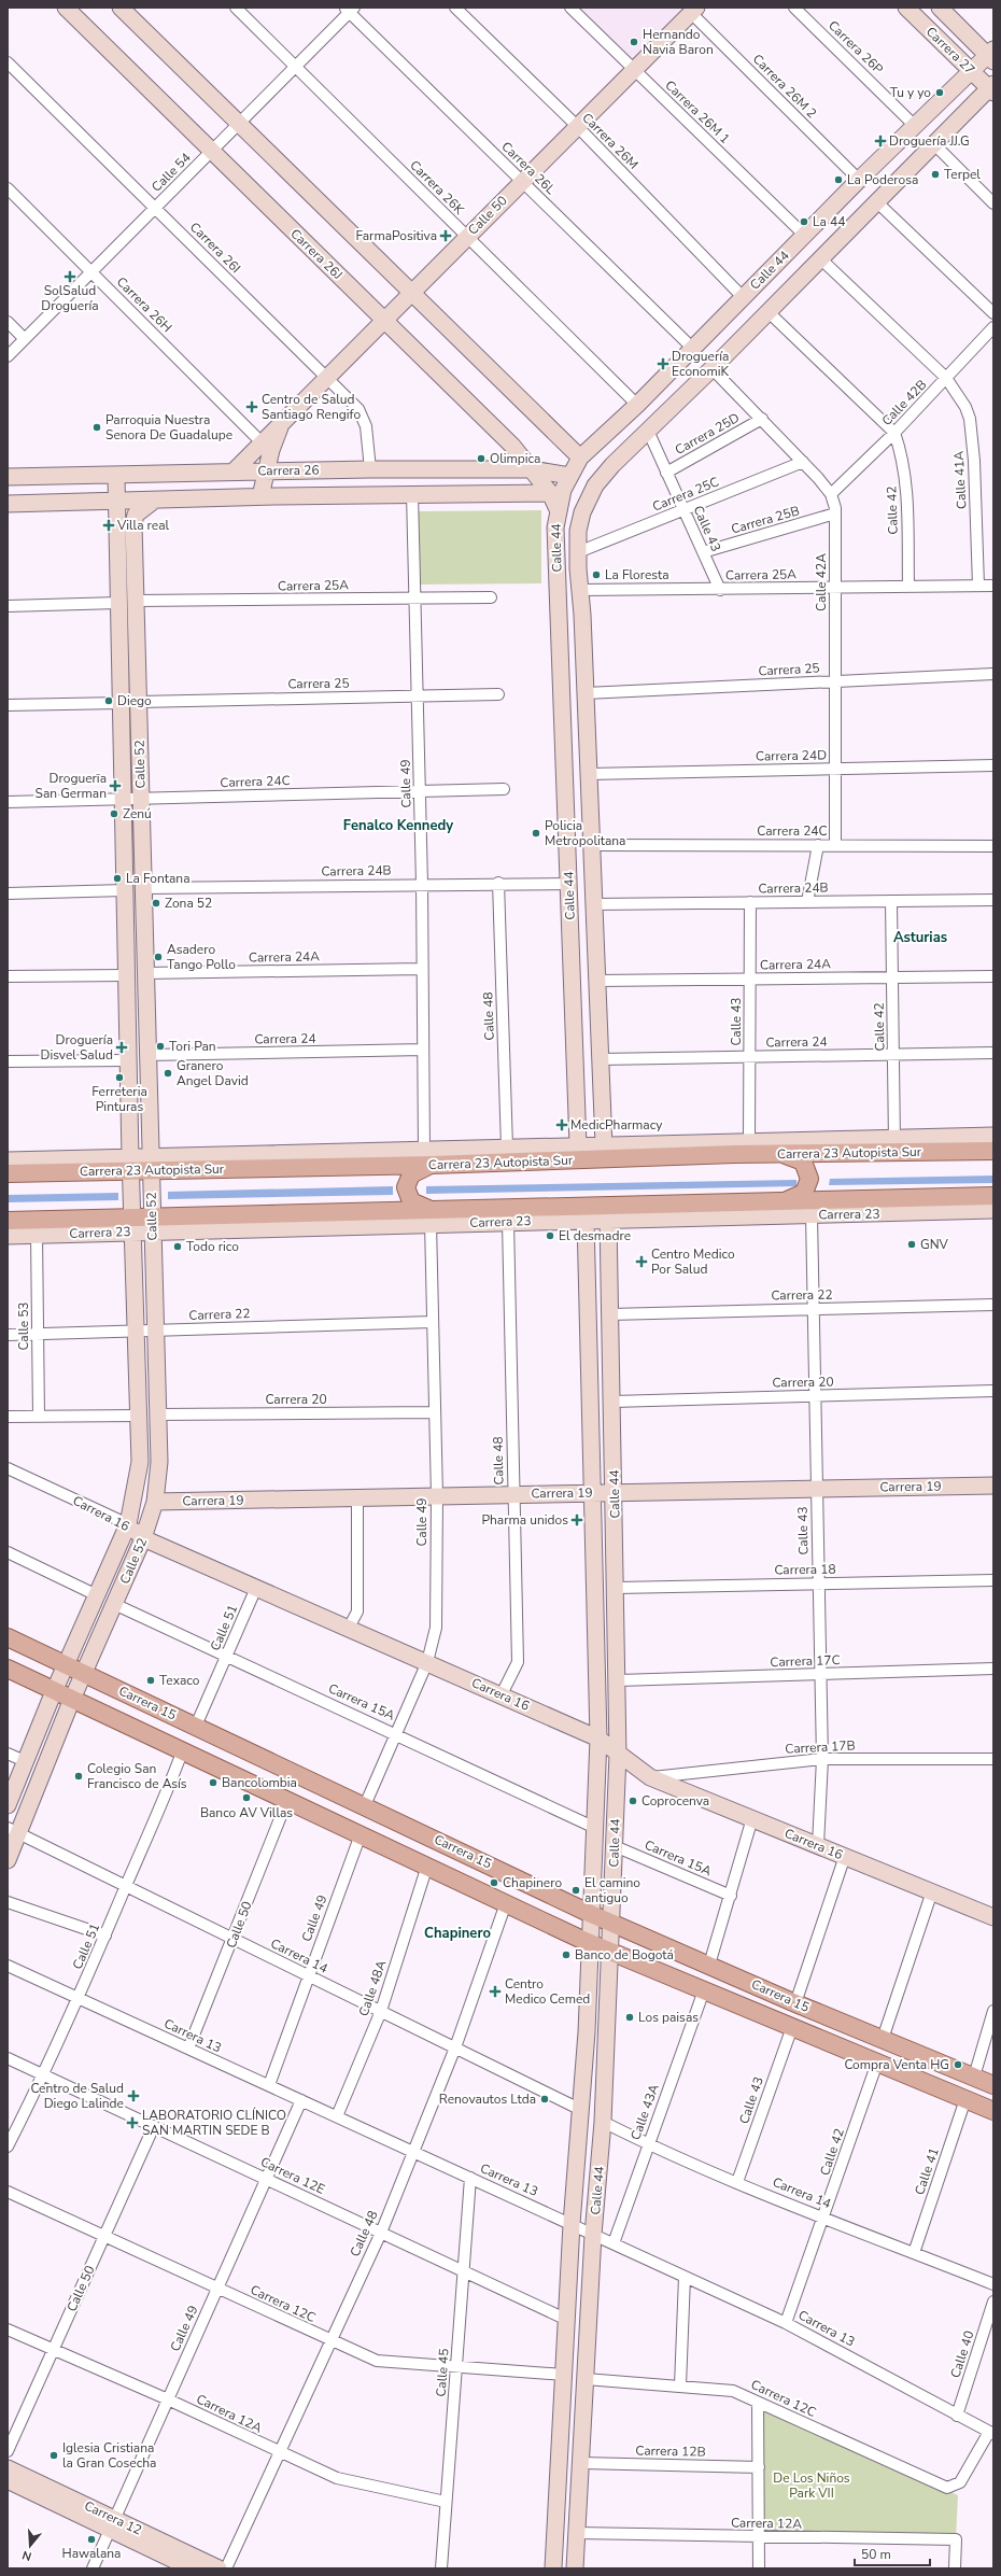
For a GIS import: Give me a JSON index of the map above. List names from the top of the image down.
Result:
{
  "streets": {
    "main road": ["Carrera 23 Autopista Sur", "Carrera 15"],
    "street": [
      "Carrera 26P",
      "Carrera 27",
      "Carrera 26M 2",
      "Carrera 26M 1",
      "Carrera 26M",
      "Carrera 26L",
      "Calle 54",
      "Carrera 26K",
      "Calle 50",
      "Carrera 26I",
      "Carrera 26J",
      "Calle 44",
      "Carrera 26H",
      "Calle 42B",
      "Carrera 25D",
      "Carrera 26",
      "Calle 41A",
      "Carrera 25C",
      "Calle 42",
      "Carrera 25B",
      "Calle 43",
      "Carrera 25A",
      "Calle 42A",
      "Carrera 25",
      "Carrera 24D",
      "Calle 52",
      "Carrera 24C",
      "Calle 49",
      "Carrera 24B",
      "Carrera 24A",
      "Calle 48",
      "Carrera 24",
      "Carrera 23",
      "Carrera 22",
      "Calle 53",
      "Carrera 20",
      "Carrera 19",
      "Carrera 16",
      "Carrera 18",
      "Calle 51",
      "Carrera 17C",
      "Carrera 15A",
      "Carrera 17B",
      "Carrera 14",
      "Calle 48A",
      "Carrera 13",
      "Calle 43A",
      "Calle 41",
      "Carrera 12E",
      "Carrera 12C",
      "Calle 40",
      "Calle 45",
      "Carrera 12A",
      "Carrera 12B",
      "Carrera 12"
    ]
  },
  "crossings": [
    ["Carrera 26P", "Calle 44"],
    ["Carrera 27", "Calle 44"],
    ["Carrera 26M 2", "Calle 50"],
    ["Carrera 26M 2", "Calle 44"],
    ["Carrera 26M 1", "Calle 50"],
    ["Carrera 26M 1", "Calle 44"],
    ["Carrera 26M", "Calle 50"],
    ["Carrera 26M", "Calle 44"],
    ["Carrera 26L", "Calle 54"],
    ["Carrera 26L", "Calle 50"],
    ["Carrera 26L", "Calle 44"],
    ["Calle 54", "Carrera 26K"],
    ["Calle 54", "Carrera 26I"],
    ["Calle 54", "Carrera 26J"],
    ["Calle 54", "Carrera 26H"],
    ["Carrera 26K", "Calle 50"],
    ["Carrera 26K", "Calle 44"],
    ["Calle 50", "Carrera 26I"],
    ["Calle 50", "Carrera 26J"],
    ["Calle 50", "Carrera 26H"],
    ["Calle 50", "Carrera 26"],
    ["Calle 50", "Carrera 15"],
    ["Calle 50", "Carrera 14"],
    ["Calle 50", "Carrera 13"],
    ["Calle 50", "Carrera 12E"],
    ["Calle 50", "Carrera 12C"],
    ["Calle 50", "Carrera 12A"],
    ["Carrera 26I", "Carrera 26"],
    ["Carrera 26J", "Calle 44"],
    ["Carrera 26J", "Carrera 26"],
    ["Calle 44", "Carrera 26"],
    ["Calle 44", "Carrera 25C"],
    ["Calle 44", "Calle 43"],
    ["Calle 44", "Carrera 25A"],
    ["Calle 44", "Calle 42A"],
    ["Calle 44", "Carrera 25"],
    ["Calle 44", "Carrera 24D"],
    ["Calle 44", "Carrera 24C"],
    ["Calle 44", "Carrera 24B"],
    ["Calle 44", "Carrera 24A"],
    ["Calle 44", "Carrera 24"],
    ["Calle 44", "Carrera 23"],
    ["Calle 44", "Carrera 22"],
    ["Calle 44", "Carrera 20"],
    ["Calle 44", "Carrera 19"],
    ["Calle 44", "Carrera 16"],
    ["Calle 44", "Carrera 18"],
    ["Calle 44", "Carrera 17C"],
    ["Calle 44", "Carrera 15A"],
    ["Calle 44", "Carrera 15"],
    ["Calle 44", "Carrera 14"],
    ["Calle 44", "Carrera 13"],
    ["Calle 44", "Carrera 12E"],
    ["Calle 44", "Carrera 12C"],
    ["Calle 44", "Carrera 12A"],
    ["Calle 44", "Carrera 12B"],
    ["Calle 42B", "Calle 41A"],
    ["Calle 42B", "Calle 42"],
    ["Calle 42B", "Calle 42A"],
    ["Carrera 25D", "Calle 43"],
    ["Carrera 25D", "Calle 42A"],
    ["Carrera 26", "Calle 52"],
    ["Carrera 26", "Calle 49"],
    ["Calle 41A", "Carrera 25A"],
    ["Carrera 25C", "Calle 43"],
    ["Carrera 25C", "Calle 42A"],
    ["Calle 42", "Carrera 25A"],
    ["Calle 42", "Carrera 24B"],
    ["Calle 42", "Carrera 24A"],
    ["Calle 42", "Carrera 24"],
    ["Calle 42", "Carrera 23 Autopista Sur"],
    ["Calle 42", "Carrera 15"],
    ["Calle 42", "Carrera 14"],
    ["Calle 42", "Carrera 13"],
    ["Carrera 25B", "Calle 43"],
    ["Carrera 25B", "Calle 42A"],
    ["Calle 43", "Carrera 25A"],
    ["Calle 43", "Carrera 24B"],
    ["Calle 43", "Carrera 24A"],
    ["Calle 43", "Carrera 24"],
    ["Calle 43", "Carrera 23"],
    ["Calle 43", "Carrera 22"],
    ["Calle 43", "Carrera 20"],
    ["Calle 43", "Carrera 19"],
    ["Calle 43", "Carrera 16"],
    ["Calle 43", "Carrera 18"],
    ["Calle 43", "Carrera 17C"],
    ["Calle 43", "Carrera 15"],
    ["Calle 43", "Carrera 17B"],
    ["Calle 43", "Carrera 14"],
    ["Carrera 25A", "Calle 42A"],
    ["Carrera 25A", "Calle 52"],
    ["Carrera 25A", "Calle 49"],
    ["Calle 42A", "Carrera 25"],
    ["Calle 42A", "Carrera 24D"],
    ["Calle 42A", "Carrera 24C"],
    ["Carrera 25", "Calle 52"],
    ["Carrera 25", "Calle 49"],
    ["Calle 52", "Carrera 24C"],
    ["Calle 52", "Carrera 24B"],
    ["Calle 52", "Carrera 24A"],
    ["Calle 52", "Carrera 24"],
    ["Calle 52", "Carrera 23 Autopista Sur"],
    ["Calle 52", "Carrera 23"],
    ["Calle 52", "Carrera 22"],
    ["Calle 52", "Carrera 20"],
    ["Calle 52", "Carrera 19"],
    ["Calle 52", "Carrera 16"],
    ["Calle 52", "Carrera 15A"],
    ["Calle 52", "Carrera 15"],
    ["Calle 52", "Carrera 14"],
    ["Carrera 24C", "Calle 49"],
    ["Calle 49", "Carrera 24B"],
    ["Calle 49", "Carrera 24A"],
    ["Calle 49", "Carrera 24"],
    ["Calle 49", "Carrera 23"],
    ["Calle 49", "Carrera 22"],
    ["Calle 49", "Carrera 20"],
    ["Calle 49", "Carrera 19"],
    ["Calle 49", "Carrera 16"],
    ["Calle 49", "Carrera 15A"],
    ["Calle 49", "Carrera 15"],
    ["Calle 49", "Carrera 14"],
    ["Calle 49", "Carrera 13"],
    ["Calle 49", "Carrera 12E"],
    ["Calle 49", "Carrera 12C"],
    ["Calle 49", "Carrera 12A"],
    ["Calle 49", "Carrera 12"],
    ["Carrera 24B", "Calle 48"],
    ["Calle 48", "Carrera 23 Autopista Sur"],
    ["Calle 48", "Carrera 23"],
    ["Calle 48", "Carrera 19"],
    ["Calle 48", "Carrera 16"],
    ["Calle 48", "Carrera 15"],
    ["Calle 48", "Carrera 14"],
    ["Calle 48", "Carrera 13"],
    ["Calle 48", "Carrera 12E"],
    ["Calle 48", "Carrera 12C"],
    ["Calle 48", "Carrera 12A"],
    ["Carrera 23", "Calle 53"],
    ["Carrera 22", "Calle 53"],
    ["Carrera 16", "Calle 51"],
    ["Carrera 16", "Carrera 17B"],
    ["Calle 51", "Carrera 15A"],
    ["Calle 51", "Carrera 15"],
    ["Calle 51", "Carrera 14"],
    ["Calle 51", "Carrera 13"],
    ["Calle 51", "Carrera 12E"],
    ["Carrera 15", "Calle 48A"],
    ["Carrera 15", "Calle 43A"],
    ["Carrera 15", "Calle 41"],
    ["Carrera 14", "Calle 48A"],
    ["Carrera 14", "Calle 43A"],
    ["Carrera 14", "Calle 41"],
    ["Calle 48A", "Carrera 13"],
    ["Carrera 13", "Calle 43A"],
    ["Carrera 13", "Carrera 12C"],
    ["Carrera 13", "Calle 40"],
    ["Carrera 13", "Calle 45"],
    ["Carrera 12E", "Calle 45"],
    ["Carrera 12C", "Calle 45"],
    ["Calle 45", "Carrera 12A"]
  ],
  "districts": ["Fenalco Kennedy", "Asturias", "Chapinero"],
  "parks": ["De Los Niños Park VII"],
  "places": {
    "other": [
      "Hernando Navia Baron",
      "Tu y yo",
      "Terpel",
      "La Poderosa",
      "La 44",
      "Parroquia Nuestra Senora De Guadalupe",
      "Olimpica",
      "La Floresta",
      "Diego",
      "Zenú",
      "Policia Metropolitana",
      "La Fontana",
      "Zona 52",
      "Asadero Tango Pollo",
      "Tori Pan",
      "Granero Angel David",
      "Ferreteria Pinturas",
      "El desmadre",
      "GNV",
      "Todo rico",
      "Texaco",
      "Colegio San Francisco de Asís",
      "Bancolombia",
      "Banco AV Villas",
      "Coprocenva",
      "Chapinero",
      "El camino antiguo",
      "Banco de Bogotá",
      "Los paisas",
      "Compra Venta HG",
      "Renovautos Ltda",
      "Iglesia Cristiana la Gran Cosecha",
      "Hawalana"
    ],
    "health": [
      "Droguería JJ.G",
      "FarmaPositiva",
      "SolSalud Droguería",
      "Droguería EconomiK",
      "Centro de Salud Santiago Rengifo",
      "Villa real",
      "Droguerīa San German",
      "Droguería Disvel Salud",
      "MedicPharmacy",
      "Centro Medico Por Salud",
      "Pharma unidos",
      "Centro Medico Cemed",
      "Centro de Salud Diego Lalinde",
      "LABORATORIO CLÍNICO SAN MARTIN SEDE B"
    ]
  },
  "scale_bar": "50 m",
  "north": "bottom"
}
